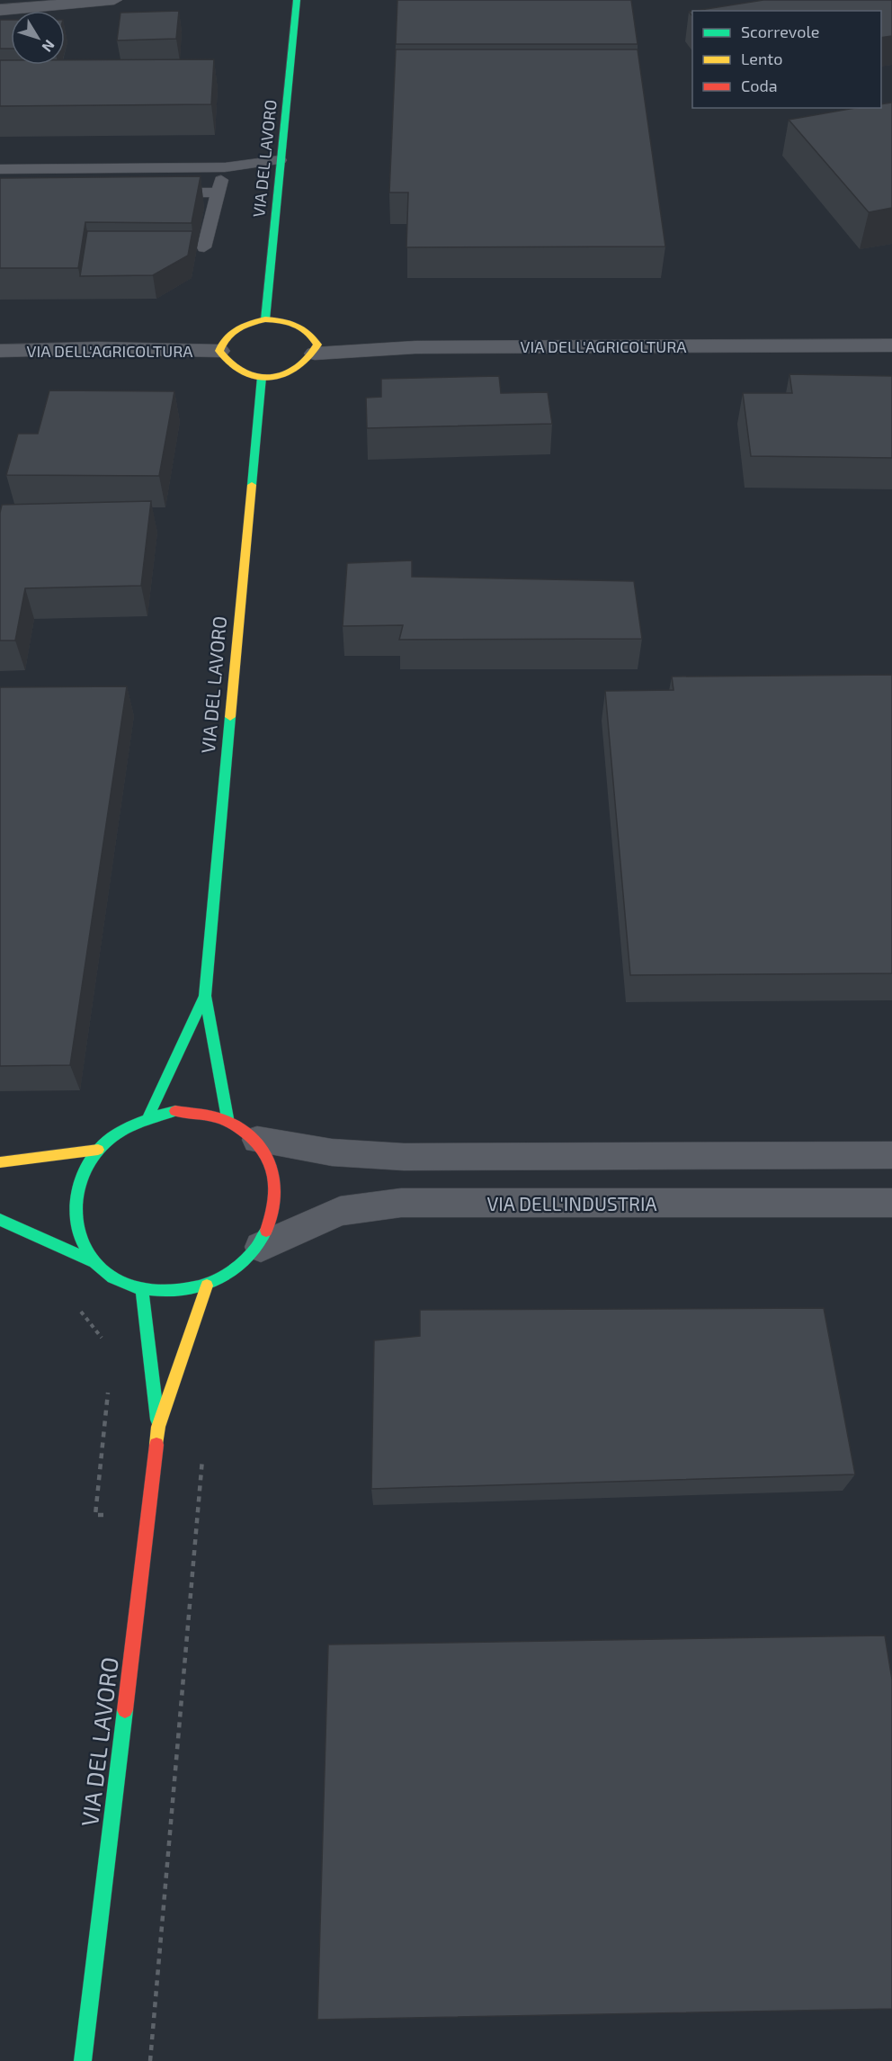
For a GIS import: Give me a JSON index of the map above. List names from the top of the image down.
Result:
{
  "streets": {
    "main road": ["VIA DEL LAVORO", "VIA DELL'INDUSTRIA"],
    "street": ["VIA DELL'AGRICOLTURA"]
  },
  "crossings": [
    ["VIA DEL LAVORO", "VIA DELL'AGRICOLTURA"],
    ["VIA DEL LAVORO", "VIA DELL'INDUSTRIA"]
  ],
  "legend": ["Scorrevole", "Lento", "Coda"],
  "north": "bottom right"
}
